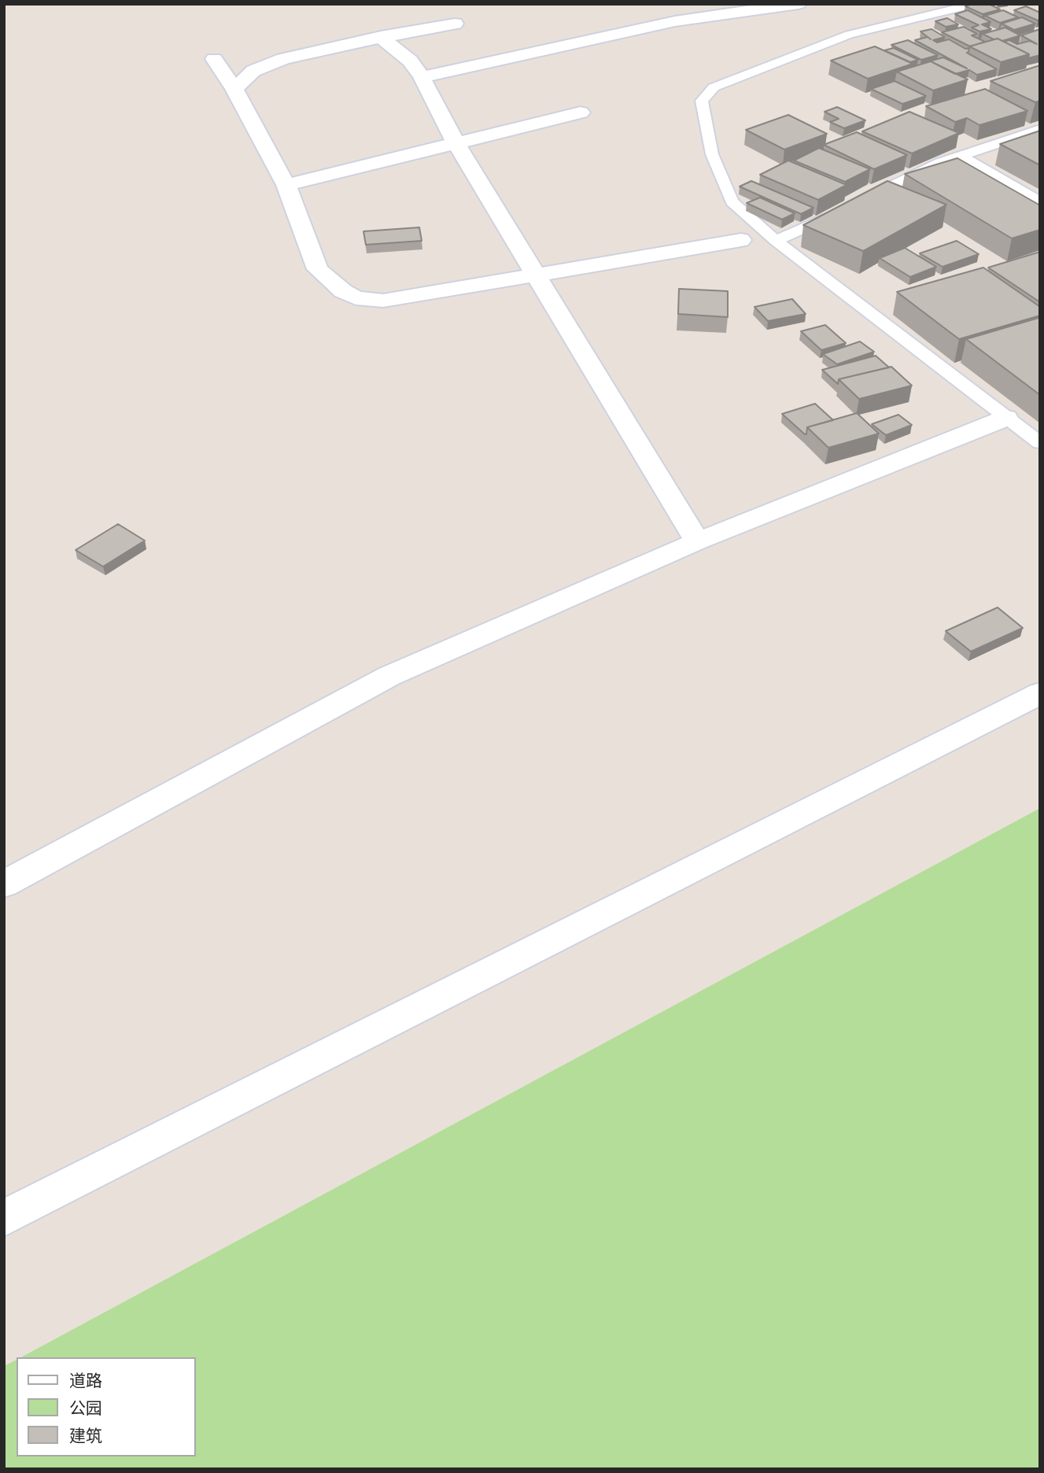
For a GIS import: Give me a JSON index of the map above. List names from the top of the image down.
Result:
{
  "legend": ["道路", "公园", "建筑"]
}
